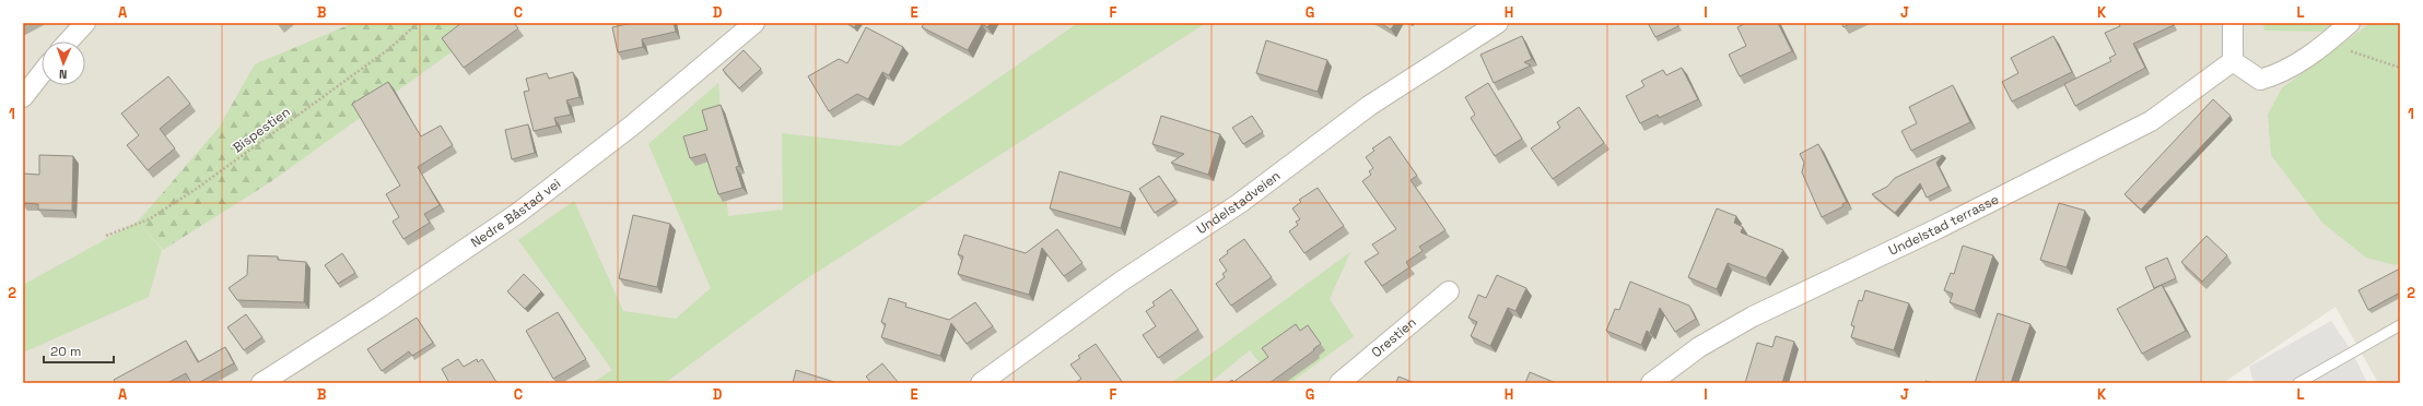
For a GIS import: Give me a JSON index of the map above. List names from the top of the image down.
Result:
{
  "streets": {
    "street": [
      "Undelstadveien",
      "Nedre Båstad vei",
      "Undelstad terrasse",
      "Orestien"
    ],
    "path": ["Bispestien"]
  },
  "scale_bar": "20 m",
  "north": "bottom",
  "grid": {
    "columns": [
      "A",
      "B",
      "C",
      "D",
      "E",
      "F",
      "G",
      "H",
      "I",
      "J",
      "K",
      "L"
    ],
    "rows": ["1", "2"]
  }
}
